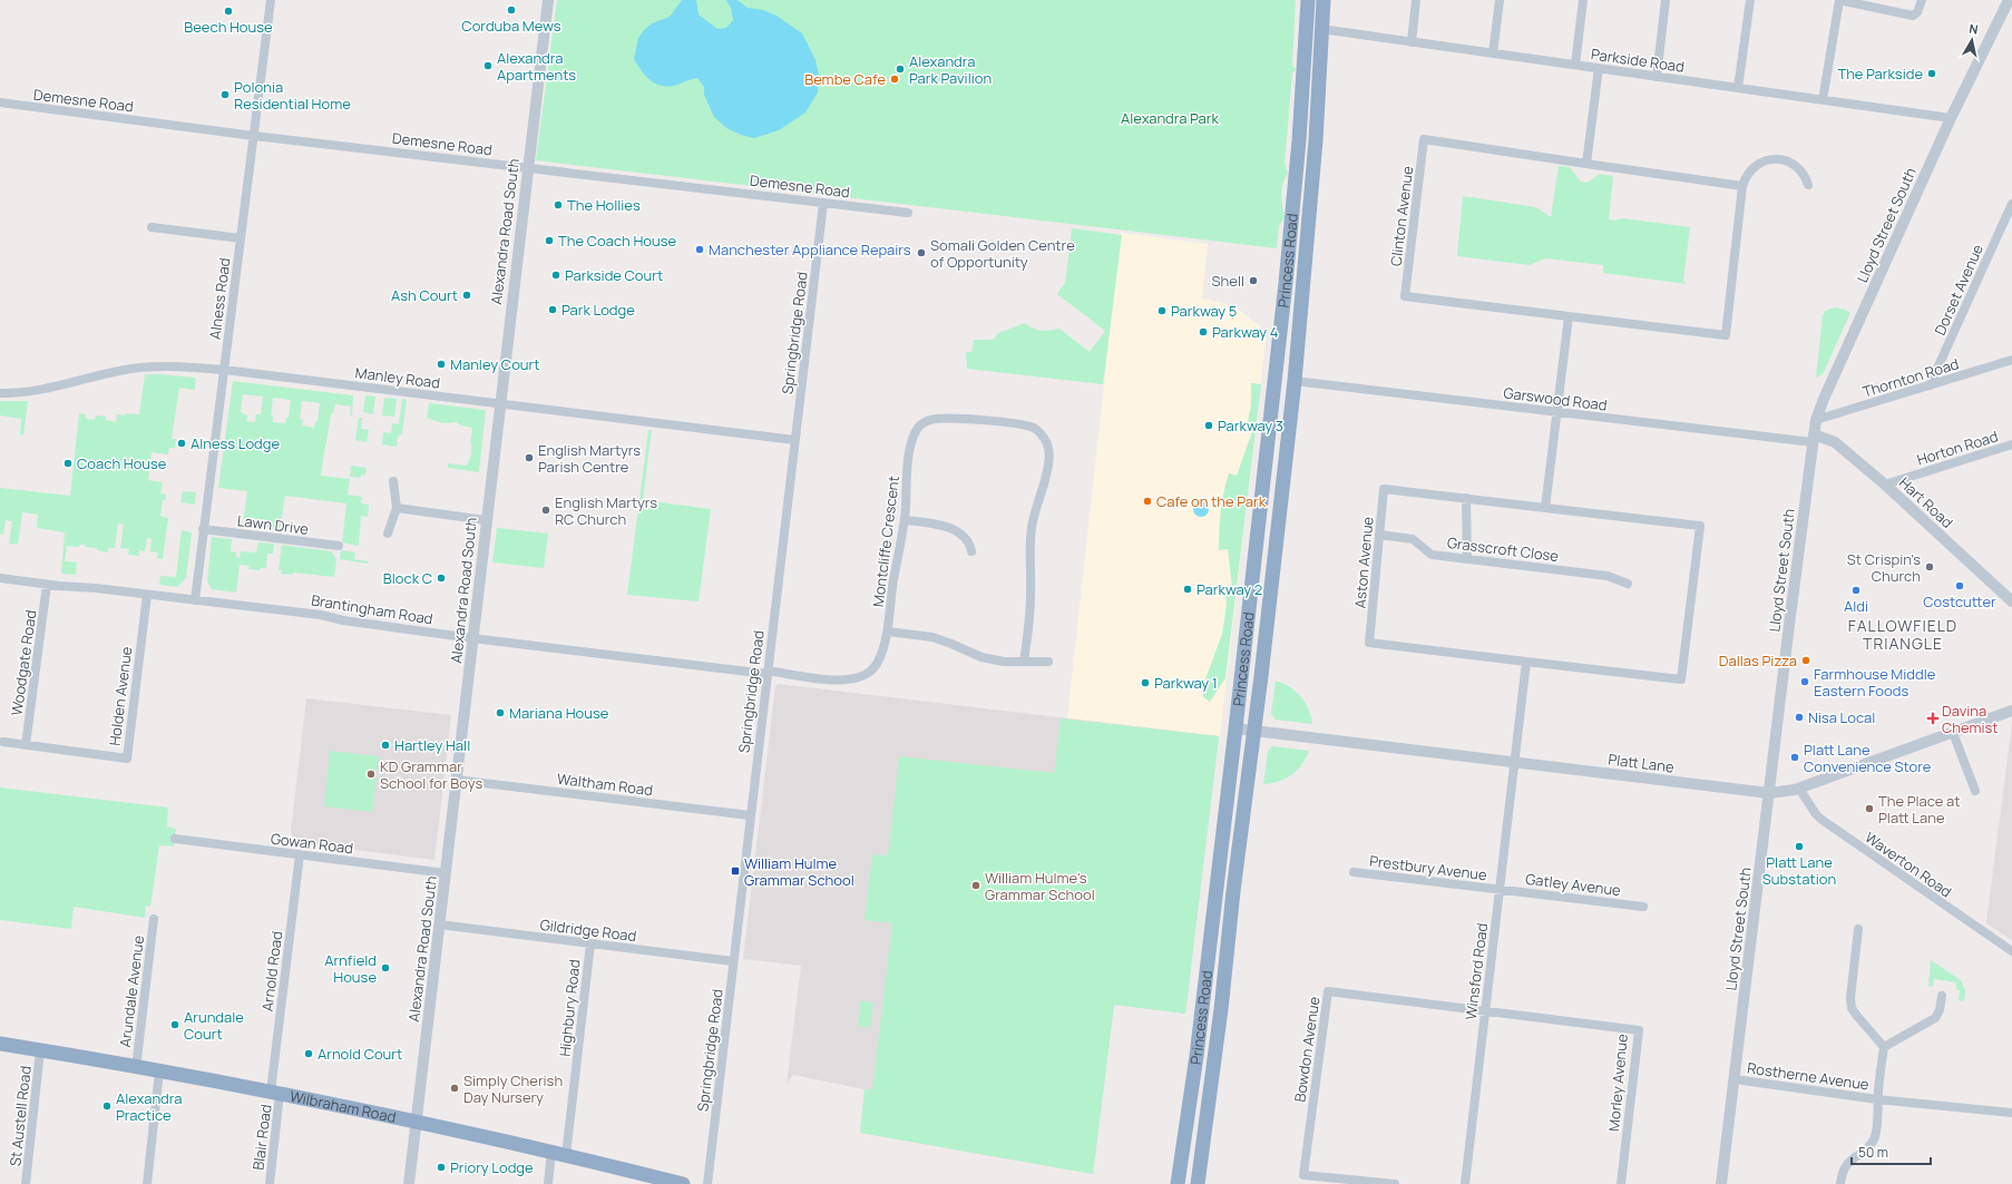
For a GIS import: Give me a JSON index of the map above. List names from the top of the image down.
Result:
{
  "streets": {
    "highway": ["Princess Road", "Wilbraham Road"],
    "street": [
      "Parkside Road",
      "Demesne Road",
      "Clinton Avenue",
      "Lloyd Street South",
      "Alexandra Road South",
      "Dorset Avenue",
      "Alness Road",
      "Springbridge Road",
      "Manley Road",
      "Thornton Road",
      "Garswood Road",
      "Horton Road",
      "Hart Road",
      "Lawn Drive",
      "Montcliffe Crescent",
      "Grasscroft Close",
      "Aston Avenue",
      "Brantingham Road",
      "Woodgate Road",
      "Holden Avenue",
      "Platt Lane",
      "Waltham Road",
      "Gowan Road",
      "Waverton Road",
      "Prestbury Avenue",
      "Gatley Avenue",
      "Gildridge Road",
      "Arnold Road",
      "Winsford Road",
      "Arundale Avenue",
      "Highbury Road",
      "Bowdon Avenue",
      "Rostherne Avenue",
      "Morley Avenue",
      "St Austell Road",
      "Blair Road"
    ]
  },
  "crossings": [
    ["Parkside Road", "Lloyd Street South"],
    ["Parkside Road", "Princess Road"],
    ["Demesne Road", "Alexandra Road South"],
    ["Demesne Road", "Alness Road"],
    ["Demesne Road", "Springbridge Road"],
    ["Lloyd Street South", "Thornton Road"],
    ["Lloyd Street South", "Garswood Road"],
    ["Lloyd Street South", "Hart Road"],
    ["Lloyd Street South", "Platt Lane"],
    ["Lloyd Street South", "Rostherne Avenue"],
    ["Alexandra Road South", "Manley Road"],
    ["Alexandra Road South", "Brantingham Road"],
    ["Alexandra Road South", "Waltham Road"],
    ["Alexandra Road South", "Gowan Road"],
    ["Alexandra Road South", "Gildridge Road"],
    ["Alexandra Road South", "Wilbraham Road"],
    ["Princess Road", "Garswood Road"],
    ["Princess Road", "Platt Lane"],
    ["Dorset Avenue", "Thornton Road"],
    ["Alness Road", "Manley Road"],
    ["Alness Road", "Lawn Drive"],
    ["Alness Road", "Brantingham Road"],
    ["Springbridge Road", "Manley Road"],
    ["Springbridge Road", "Montcliffe Crescent"],
    ["Springbridge Road", "Brantingham Road"],
    ["Springbridge Road", "Waltham Road"],
    ["Springbridge Road", "Gildridge Road"],
    ["Garswood Road", "Hart Road"],
    ["Horton Road", "Hart Road"],
    ["Montcliffe Crescent", "Brantingham Road"],
    ["Grasscroft Close", "Aston Avenue"],
    ["Brantingham Road", "Woodgate Road"],
    ["Brantingham Road", "Holden Avenue"],
    ["Woodgate Road", "Holden Avenue"],
    ["Platt Lane", "Waverton Road"],
    ["Platt Lane", "Winsford Road"],
    ["Gowan Road", "Arnold Road"],
    ["Prestbury Avenue", "Gatley Avenue"],
    ["Prestbury Avenue", "Winsford Road"],
    ["Gatley Avenue", "Winsford Road"],
    ["Gildridge Road", "Highbury Road"],
    ["Arnold Road", "Wilbraham Road"],
    ["Arnold Road", "Blair Road"],
    ["Winsford Road", "Bowdon Avenue"],
    ["Winsford Road", "Morley Avenue"],
    ["Arundale Avenue", "Wilbraham Road"],
    ["Highbury Road", "Wilbraham Road"],
    ["Bowdon Avenue", "Morley Avenue"],
    ["Wilbraham Road", "St Austell Road"],
    ["Wilbraham Road", "Blair Road"]
  ],
  "districts": ["FALLOWFIELD TRIANGLE"],
  "parks": ["Alexandra Park"],
  "places": {
    "other": [
      "Corduba Mews",
      "Beech House",
      "Alexandra Apartments",
      "Alexandra Park Pavilion",
      "The Parkside",
      "Bembe Cafe",
      "Polonia Residential Home",
      "The Hollies",
      "The Coach House",
      "Manchester Appliance Repairs",
      "Somali Golden Centre of Opportunity",
      "Parkside Court",
      "Shell",
      "Ash Court",
      "Park Lodge",
      "Parkway 5",
      "Parkway 4",
      "Manley Court",
      "Parkway 3",
      "Alness Lodge",
      "English Martyrs Parish Centre",
      "Coach House",
      "Cafe on the Park",
      "English Martyrs RC Church",
      "St Crispin's Church",
      "Block C",
      "Costcutter",
      "Parkway 2",
      "Aldi",
      "Dallas Pizza",
      "Farmhouse Middle Eastern Foods",
      "Parkway 1",
      "Mariana House",
      "Nisa Local",
      "Hartley Hall",
      "Platt Lane Convenience Store",
      "KD Grammar School for Boys",
      "The Place at Platt Lane",
      "Platt Lane Substation",
      "William Hulme's Grammar School",
      "Arnfield House",
      "Arundale Court",
      "Arnold Court",
      "Simply Cherish Day Nursery",
      "Alexandra Practice",
      "Priory Lodge"
    ],
    "health": ["Davina Chemist"],
    "transit": ["William Hulme Grammar School"]
  },
  "scale_bar": "50 m",
  "north": "top"
}
